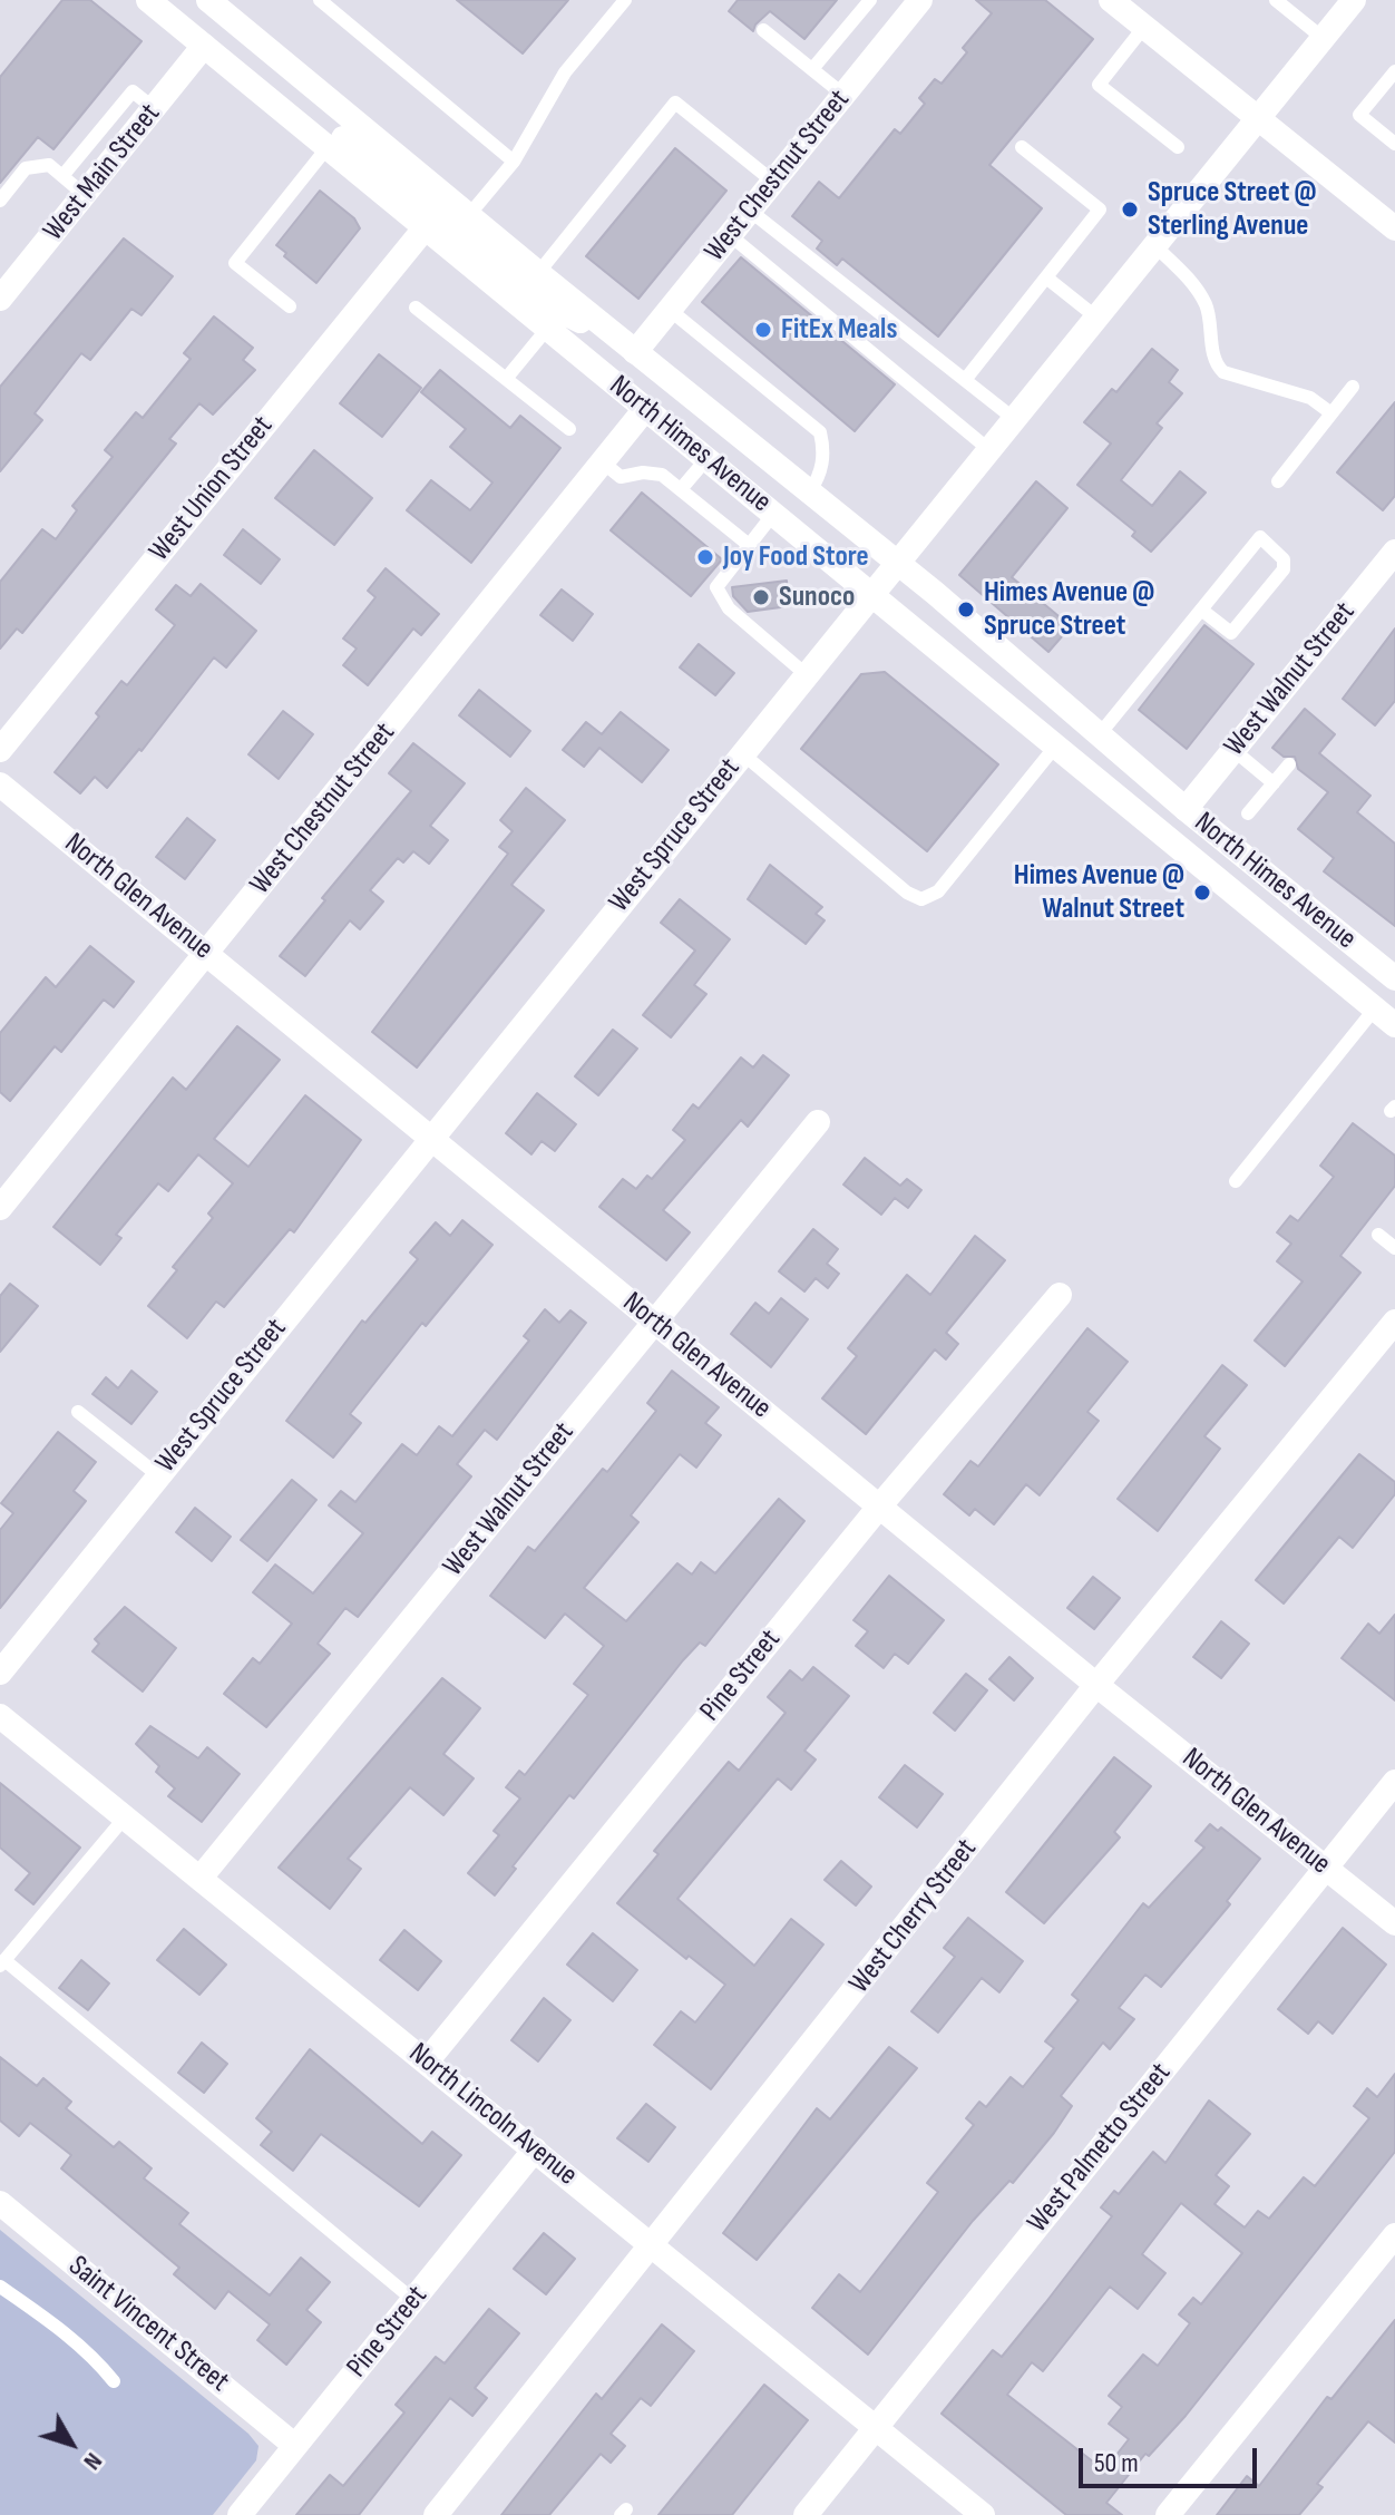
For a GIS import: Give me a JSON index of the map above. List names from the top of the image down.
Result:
{
  "streets": {
    "street": [
      "West Main Street",
      "West Chestnut Street",
      "North Himes Avenue",
      "West Union Street",
      "West Walnut Street",
      "West Spruce Street",
      "North Glen Avenue",
      "Pine Street",
      "West Cherry Street",
      "North Lincoln Avenue",
      "West Palmetto Street",
      "Saint Vincent Street"
    ]
  },
  "crossings": [
    ["West Main Street", "North Himes Avenue"],
    ["West Chestnut Street", "North Himes Avenue"],
    ["West Chestnut Street", "North Glen Avenue"],
    ["North Himes Avenue", "West Union Street"],
    ["North Himes Avenue", "West Walnut Street"],
    ["North Himes Avenue", "West Spruce Street"],
    ["West Walnut Street", "North Glen Avenue"],
    ["West Walnut Street", "North Lincoln Avenue"],
    ["West Spruce Street", "North Glen Avenue"],
    ["North Glen Avenue", "Pine Street"],
    ["North Glen Avenue", "West Cherry Street"],
    ["North Glen Avenue", "West Palmetto Street"],
    ["Pine Street", "North Lincoln Avenue"],
    ["Pine Street", "Saint Vincent Street"],
    ["West Cherry Street", "North Lincoln Avenue"],
    ["North Lincoln Avenue", "West Palmetto Street"]
  ],
  "places": [
    "Spruce Street @ Sterling Avenue",
    "FitEx Meals",
    "Joy Food Store",
    "Sunoco",
    "Himes Avenue @ Spruce Street",
    "Himes Avenue @ Walnut Street"
  ],
  "scale_bar": "50 m",
  "north": "bottom right"
}
